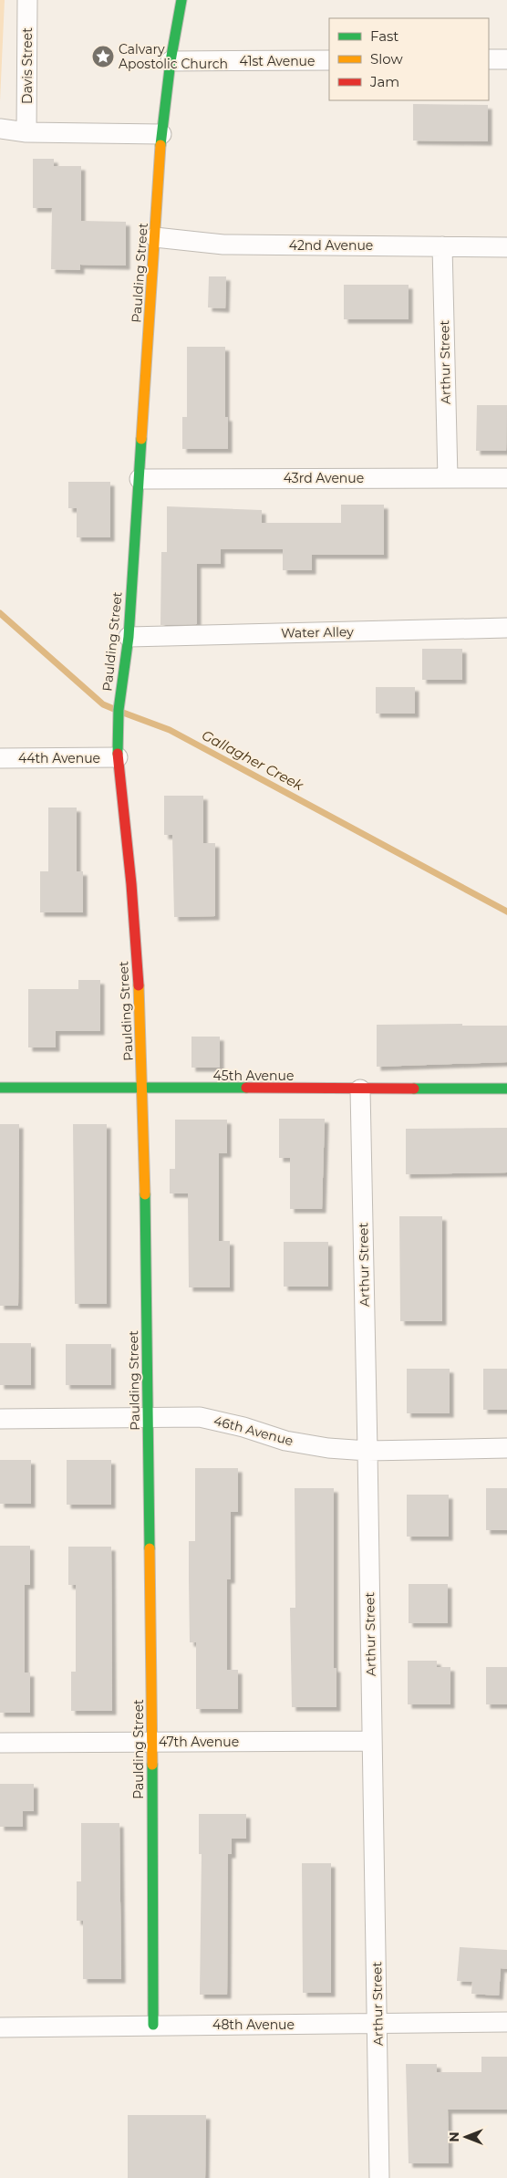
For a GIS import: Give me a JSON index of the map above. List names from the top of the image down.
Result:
{
  "streets": {
    "street": [
      "41st Avenue",
      "Davis Street",
      "42nd Avenue",
      "Paulding Street",
      "Arthur Street",
      "43rd Avenue",
      "Water Alley",
      "44th Avenue",
      "45th Avenue",
      "46th Avenue",
      "47th Avenue",
      "48th Avenue"
    ]
  },
  "crossings": [
    ["41st Avenue", "Paulding Street"],
    ["42nd Avenue", "Paulding Street"],
    ["42nd Avenue", "Arthur Street"],
    ["Paulding Street", "43rd Avenue"],
    ["Paulding Street", "Water Alley"],
    ["Paulding Street", "44th Avenue"],
    ["Paulding Street", "45th Avenue"],
    ["Paulding Street", "46th Avenue"],
    ["Paulding Street", "47th Avenue"],
    ["Paulding Street", "48th Avenue"],
    ["Arthur Street", "43rd Avenue"],
    ["Arthur Street", "45th Avenue"],
    ["Arthur Street", "46th Avenue"],
    ["Arthur Street", "47th Avenue"],
    ["Arthur Street", "48th Avenue"]
  ],
  "water": ["Gallagher Creek"],
  "places": {
    "place": ["Calvary Apostolic Church"]
  },
  "legend": ["Fast", "Slow", "Jam"],
  "north": "left"
}
